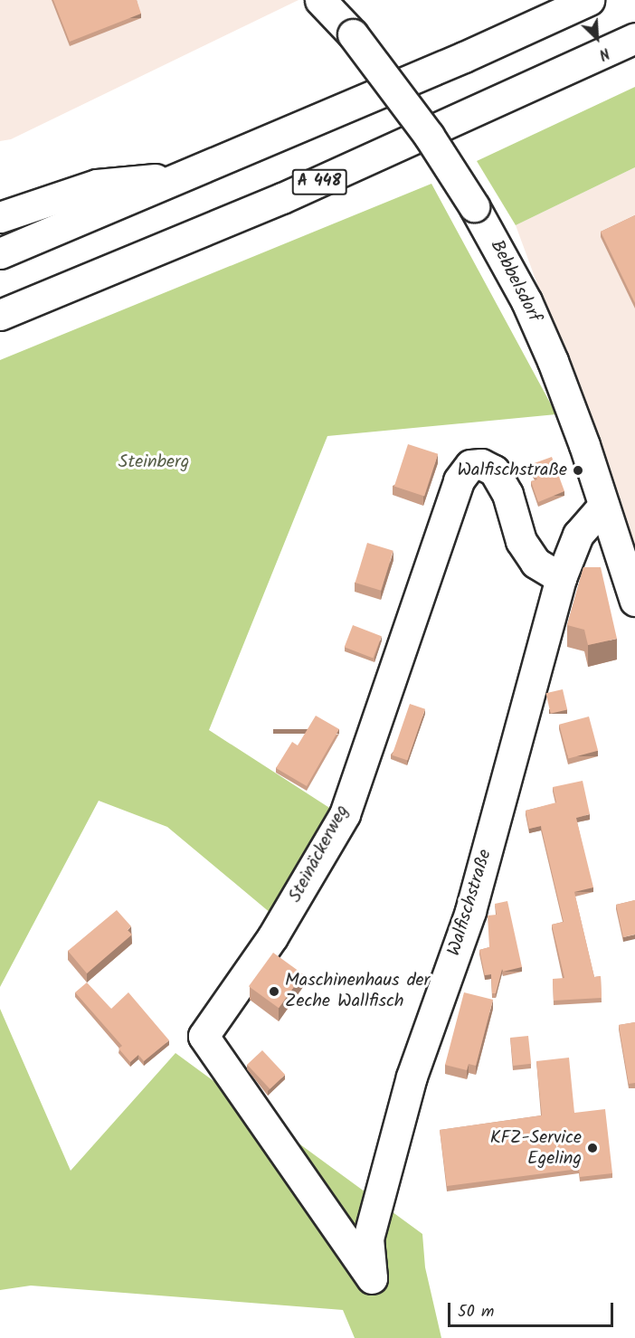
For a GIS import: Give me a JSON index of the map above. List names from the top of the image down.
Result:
{
  "streets": {
    "main road": [
      "A 448",
      "Bebbelsdorf",
      "Steinäckerweg",
      "Walfischstraße"
    ]
  },
  "crossings": [
    ["Bebbelsdorf", "Walfischstraße"],
    ["Steinäckerweg", "Walfischstraße"]
  ],
  "parks": ["Steinberg"],
  "places": ["Walfischstraße", "Maschinenhaus der Zeche Wallfisch", "KFZ-Service Egeling"],
  "scale_bar": "50 m",
  "north": "bottom right"
}
